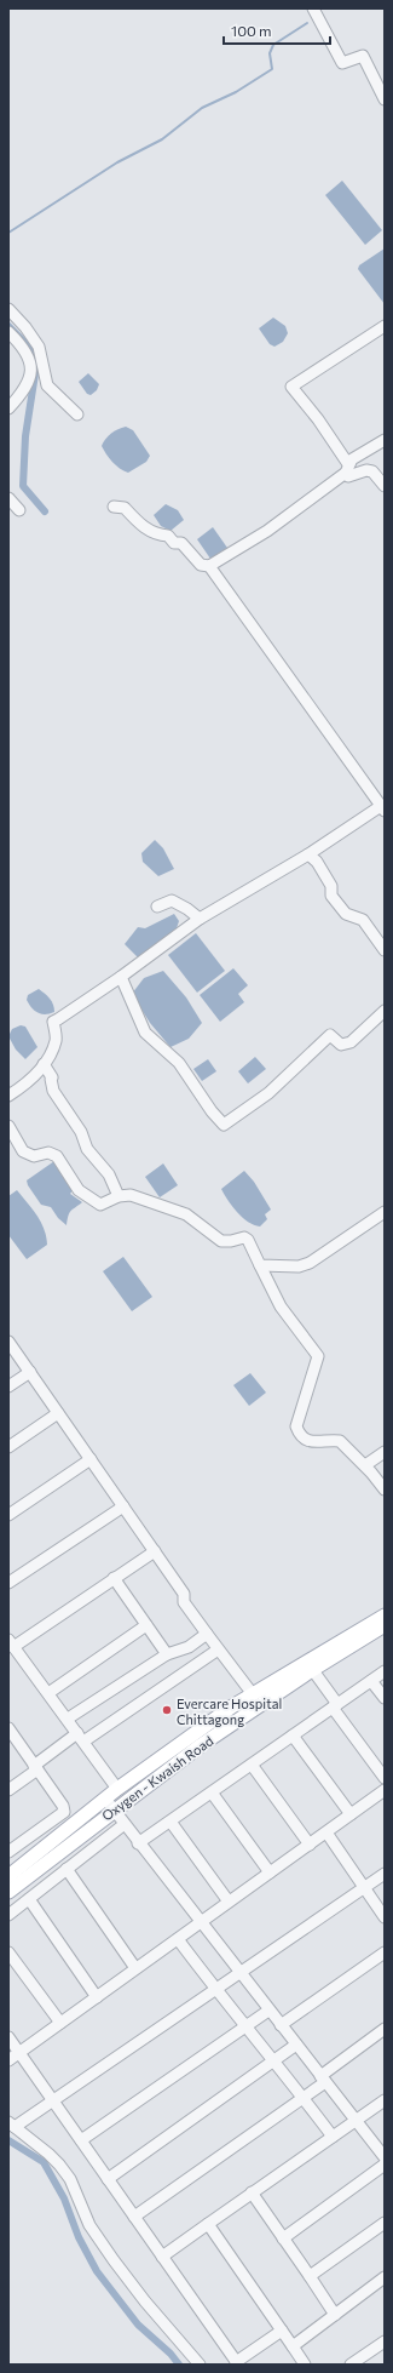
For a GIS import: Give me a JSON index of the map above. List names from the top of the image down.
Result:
{
  "streets": {
    "main road": ["Oxygen - Kwaish Road"]
  },
  "places": ["Evercare Hospital Chittagong"],
  "scale_bar": "100 m"
}
